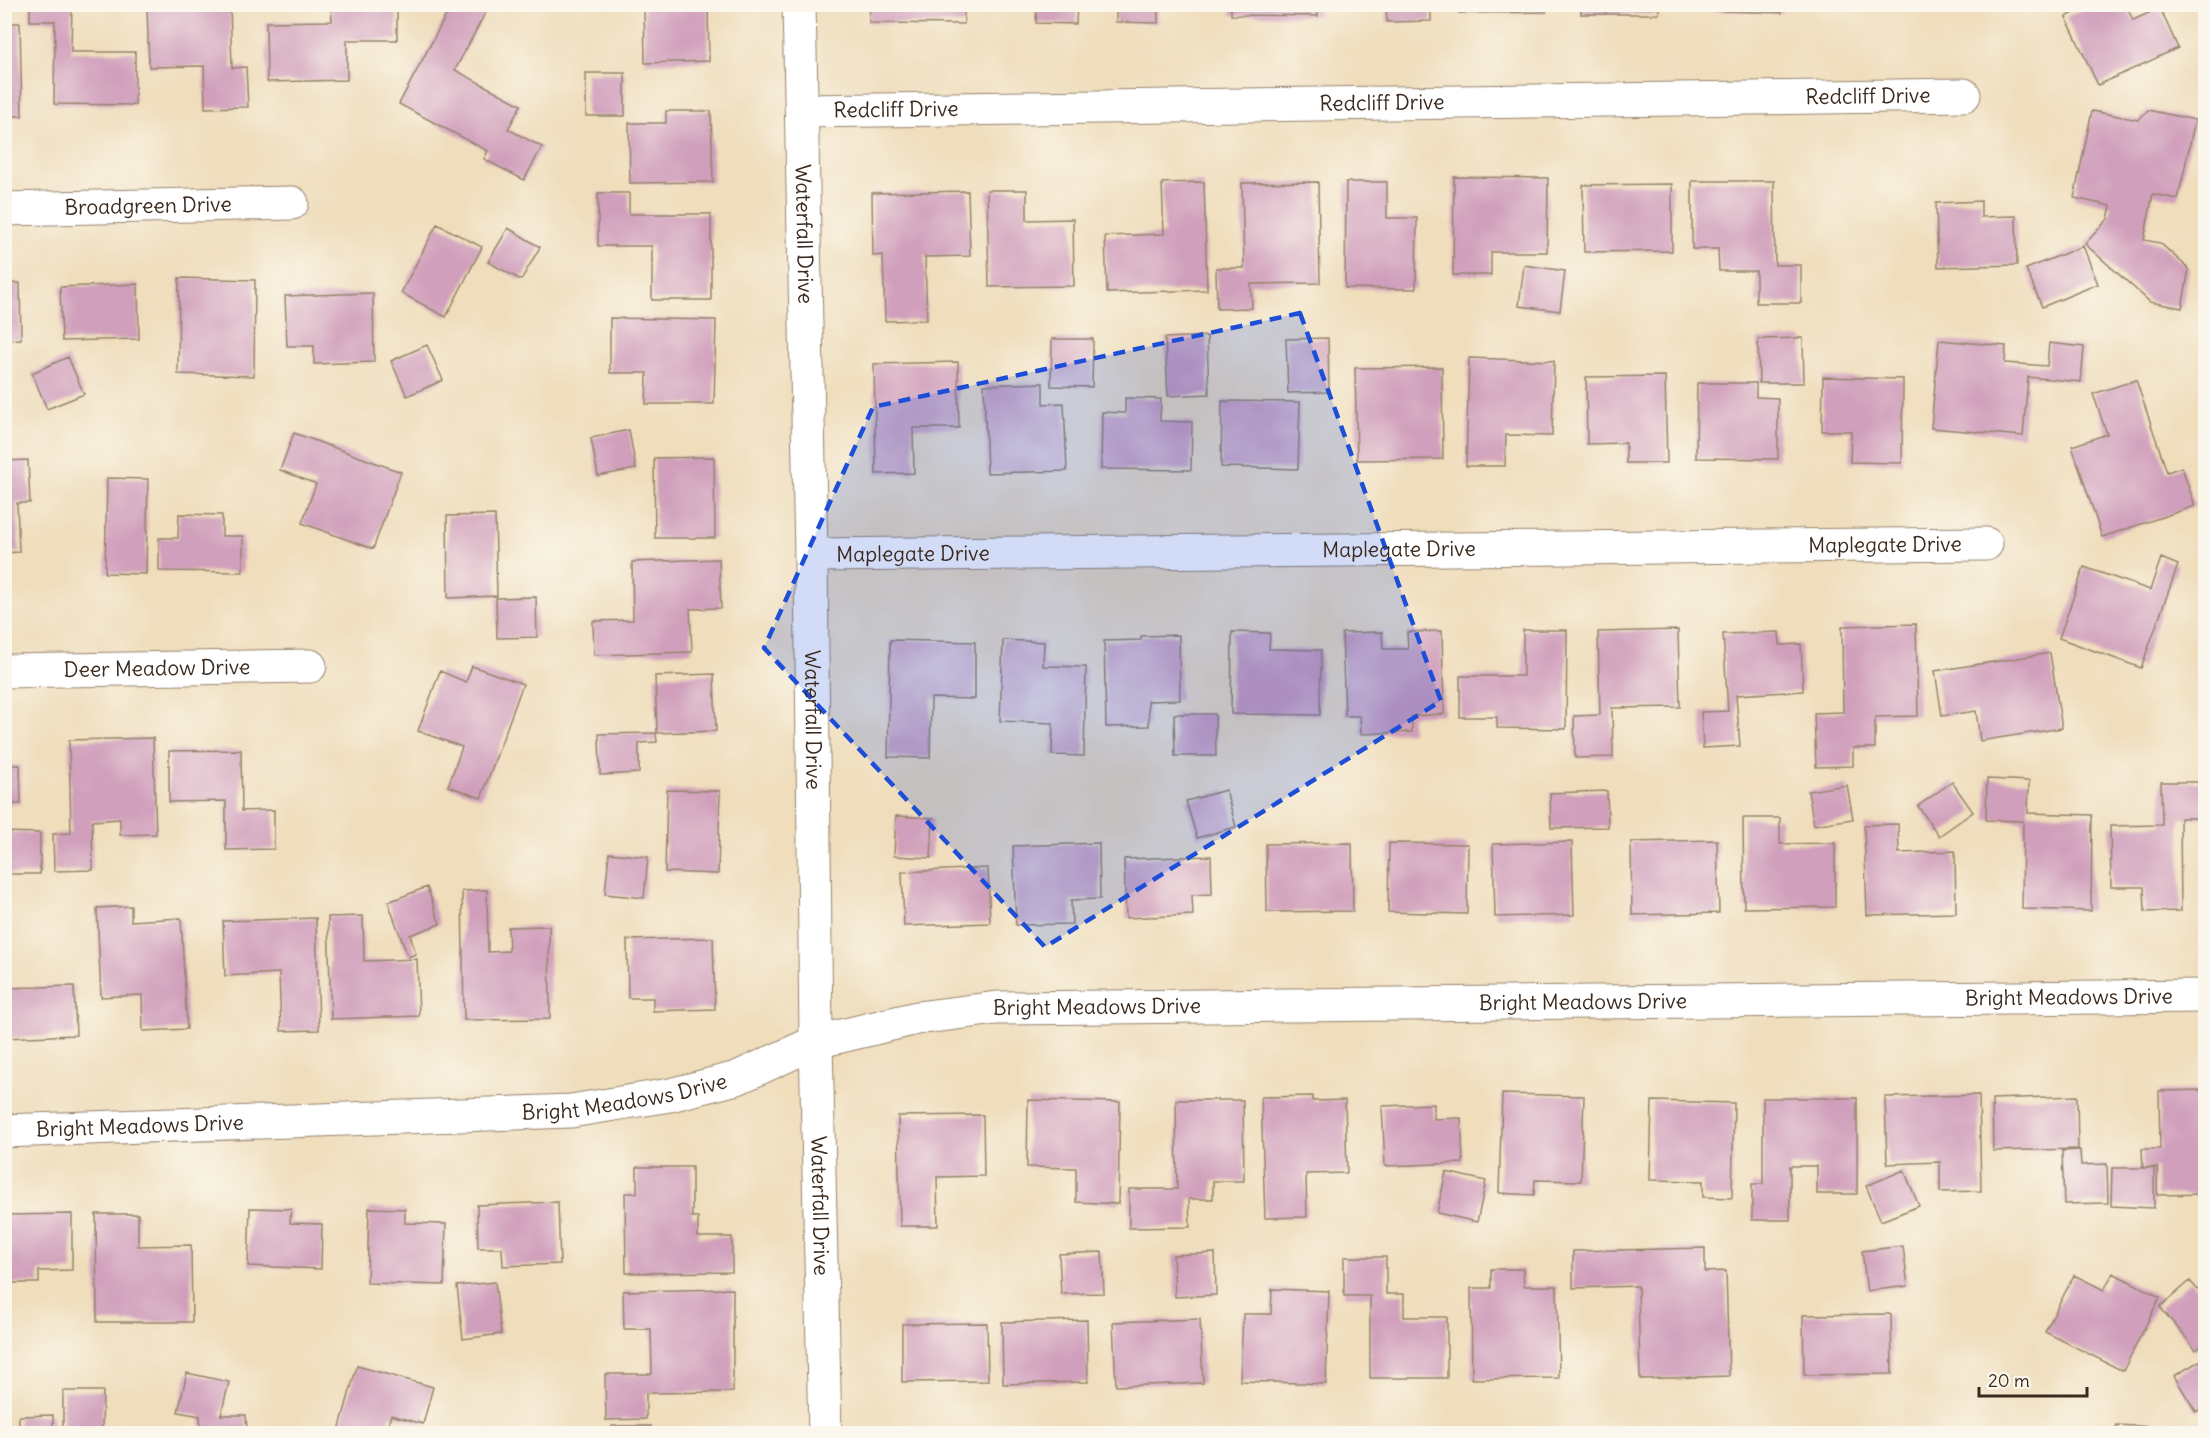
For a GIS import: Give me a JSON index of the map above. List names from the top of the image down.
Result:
{
  "streets": {
    "street": [
      "Redcliff Drive",
      "Broadgreen Drive",
      "Waterfall Drive",
      "Maplegate Drive",
      "Deer Meadow Drive",
      "Bright Meadows Drive"
    ]
  },
  "crossings": [
    ["Redcliff Drive", "Waterfall Drive"],
    ["Waterfall Drive", "Maplegate Drive"],
    ["Waterfall Drive", "Bright Meadows Drive"]
  ],
  "scale_bar": "20 m"
}
